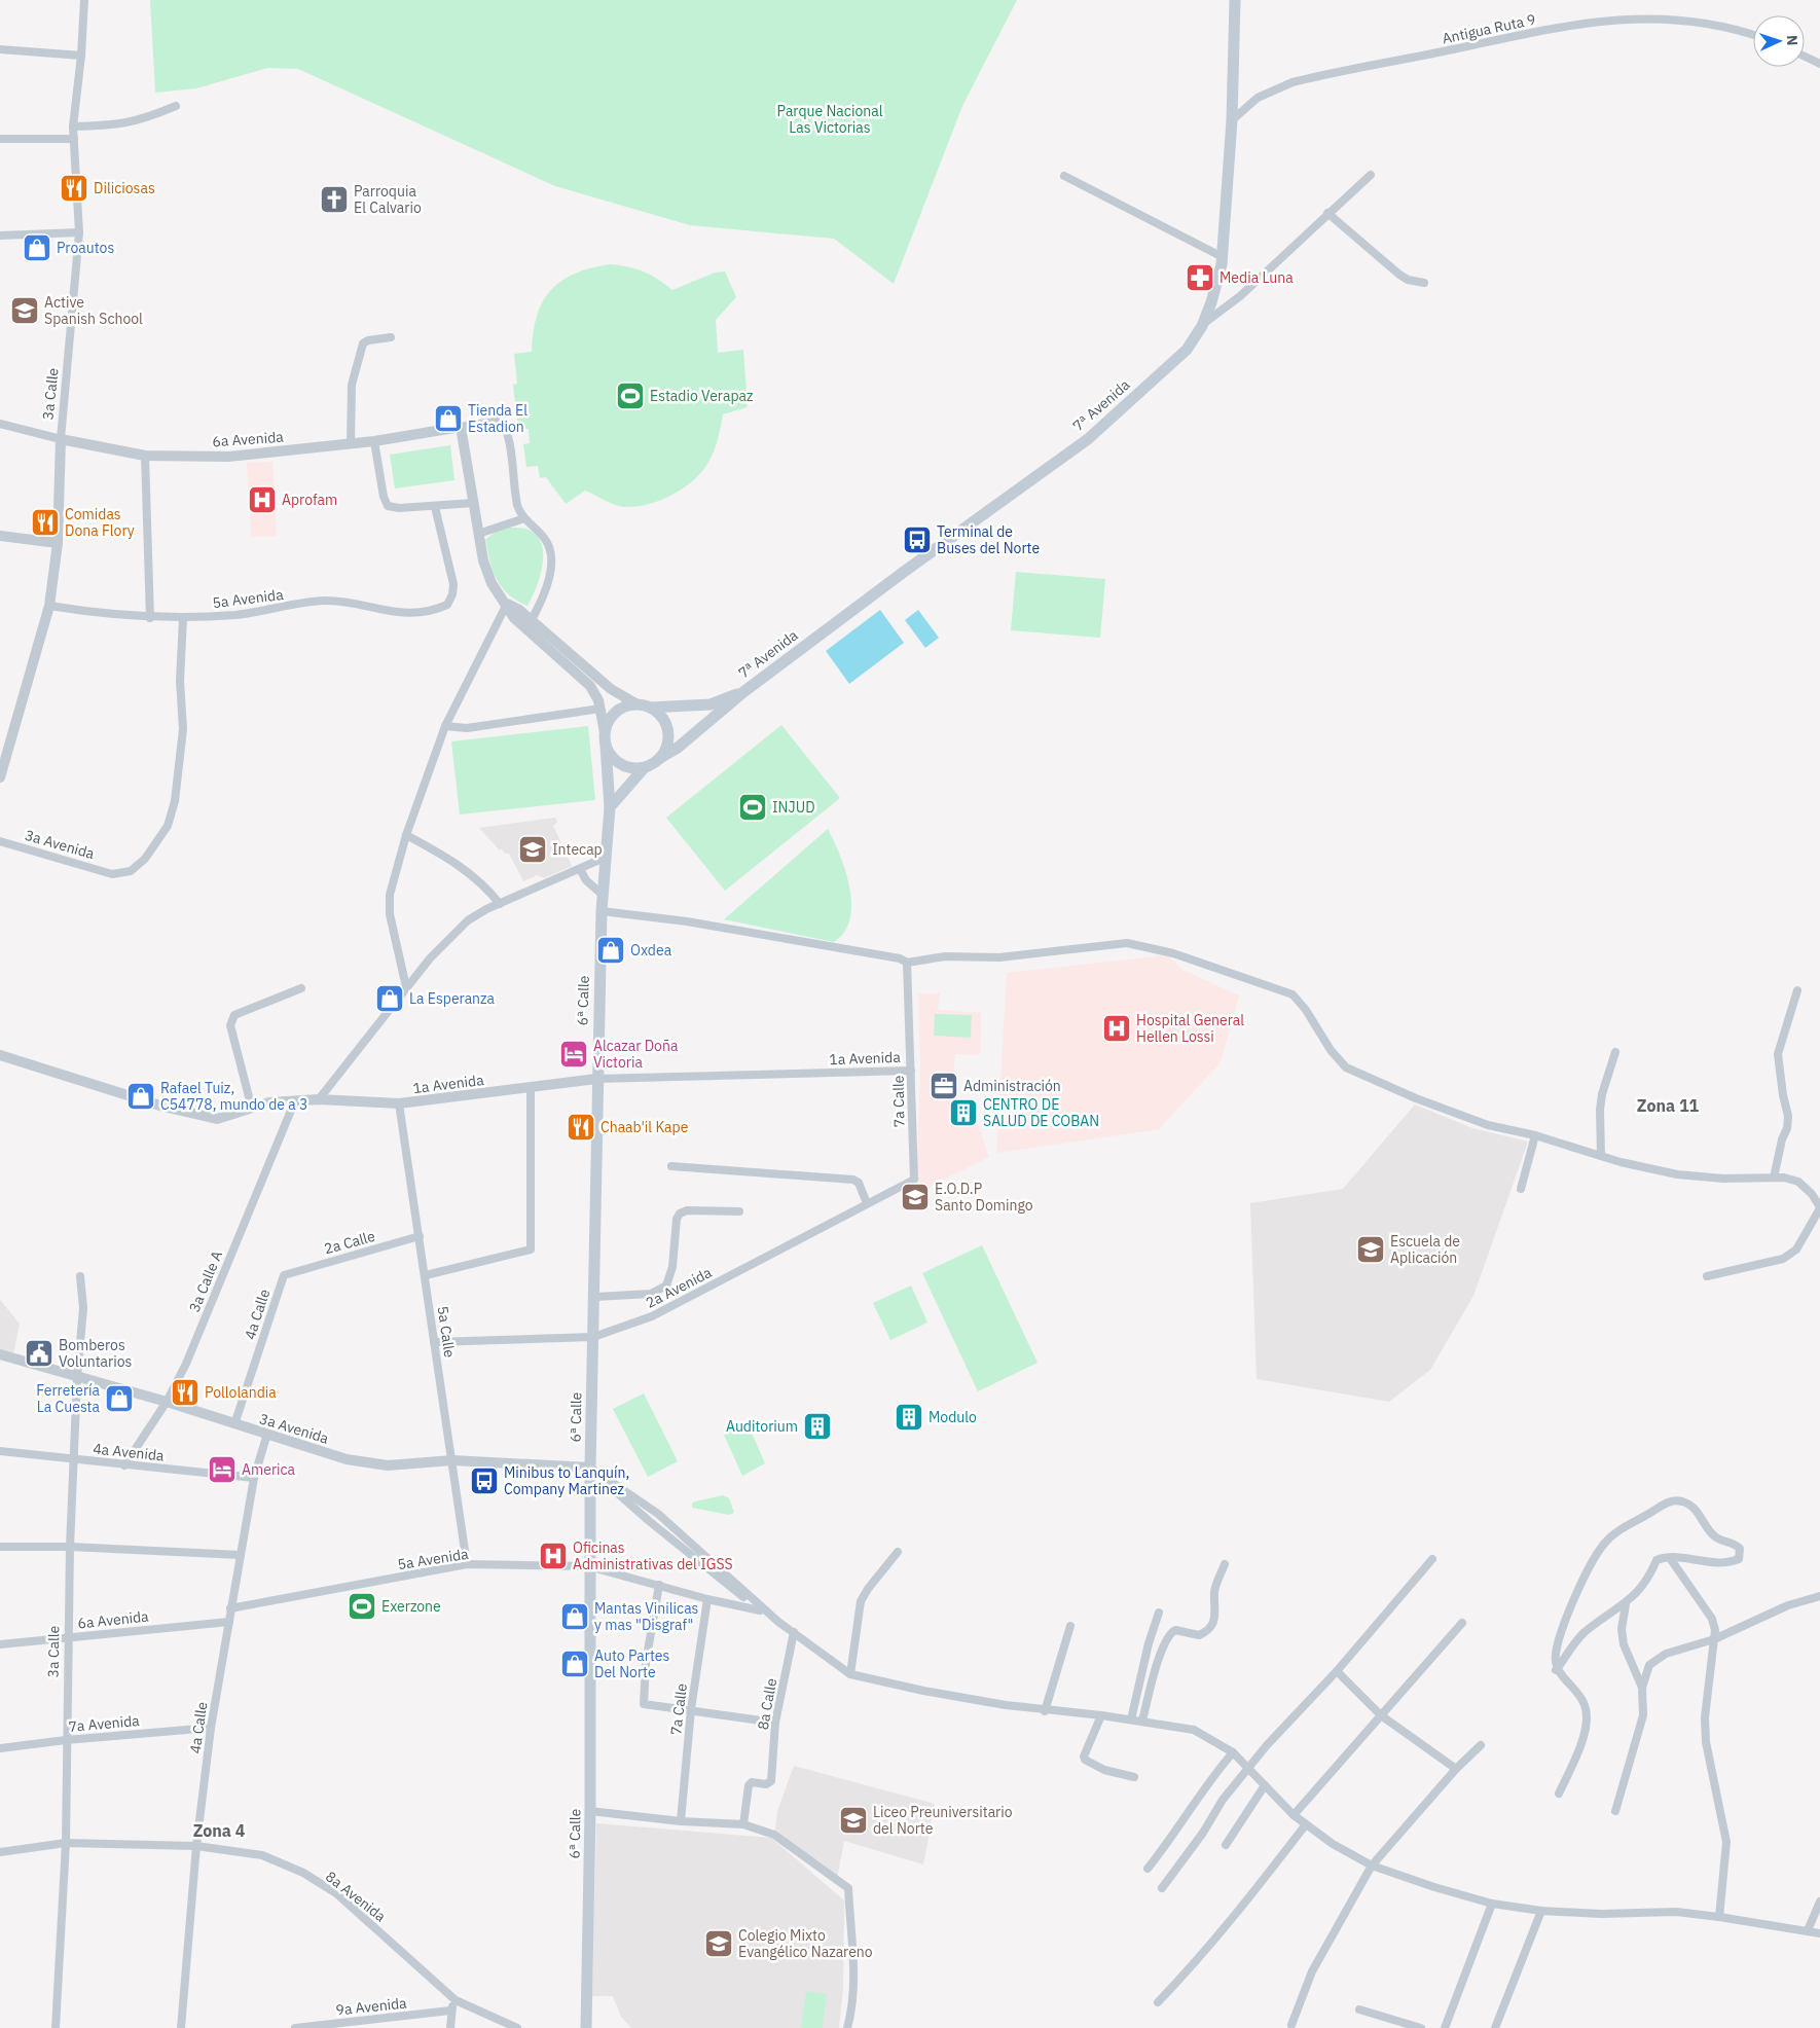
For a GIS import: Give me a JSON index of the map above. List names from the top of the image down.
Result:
{
  "streets": {
    "main road": ["7ª Avenida", "6ª Calle"],
    "street": [
      "Antigua Ruta 9",
      "3a Calle",
      "6a Avenida",
      "5a Avenida",
      "3a Avenida",
      "1a Avenida",
      "7a Calle",
      "2a Calle",
      "3a Calle A",
      "2a Avenida",
      "4a Calle",
      "5a Calle",
      "4a Avenida",
      "8a Calle",
      "7a Avenida",
      "8a Avenida",
      "9a Avenida"
    ]
  },
  "crossings": [
    ["Antigua Ruta 9", "7ª Avenida"],
    ["3a Calle", "6a Avenida"],
    ["3a Calle", "5a Avenida"],
    ["3a Calle", "3a Avenida"],
    ["3a Calle", "4a Avenida"],
    ["3a Calle", "7a Avenida"],
    ["3a Calle", "8a Avenida"],
    ["7ª Avenida", "6ª Calle"],
    ["6a Avenida", "4a Calle"],
    ["5a Avenida", "3a Avenida"],
    ["5a Avenida", "6ª Calle"],
    ["5a Avenida", "7a Calle"],
    ["5a Avenida", "4a Calle"],
    ["5a Avenida", "5a Calle"],
    ["3a Avenida", "6ª Calle"],
    ["3a Avenida", "3a Calle A"],
    ["3a Avenida", "4a Calle"],
    ["3a Avenida", "5a Calle"],
    ["6ª Calle", "1a Avenida"],
    ["6ª Calle", "2a Avenida"],
    ["1a Avenida", "7a Calle"],
    ["1a Avenida", "3a Calle A"],
    ["1a Avenida", "5a Calle"],
    ["7a Calle", "2a Avenida"],
    ["2a Calle", "4a Calle"],
    ["2a Calle", "5a Calle"],
    ["3a Calle A", "4a Avenida"],
    ["2a Avenida", "5a Calle"],
    ["4a Calle", "4a Avenida"],
    ["4a Calle", "7a Avenida"],
    ["4a Calle", "8a Avenida"]
  ],
  "districts": ["Zona 11", "Zona 4"],
  "parks": ["Parque Nacional Las Victorias"],
  "places": {
    "restaurant": [
      "Diliciosas",
      "Comidas Dona Flory",
      "Chaab'il Kape",
      "Pollolandia"
    ],
    "church": ["Parroquia El Calvario"],
    "shop": [
      "Proautos",
      "Tienda El Estadion",
      "Oxdea",
      "La Esperanza",
      "Rafael Tuiz, C54778, mundo de a 3",
      "Ferretería La Cuesta",
      "Mantas Vinilicas y mas \"Disgraf\"",
      "Auto Partes Del Norte"
    ],
    "pharmacy": ["Media Luna"],
    "school or university": [
      "Active Spanish School",
      "Intecap",
      "E.O.D.P Santo Domingo",
      "Escuela de Aplicación",
      "Liceo Preuniversitario del Norte",
      "Colegio Mixto Evangélico Nazareno"
    ],
    "sports": ["Estadio Verapaz", "INJUD", "Exerzone"],
    "hospital": ["Aprofam", "Hospital General Hellen Lossi", "Oficinas Administrativas del IGSS"],
    "bus stop": ["Terminal de Buses del Norte", "Minibus to Lanquín, Company Martinez"],
    "hotel": ["Alcazar Doña Victoria", "America"],
    "office": ["Administración"],
    "building": ["CENTRO DE SALUD DE COBAN", "Modulo", "Auditorium"],
    "public building": ["Bomberos Voluntarios"]
  },
  "north": "right"
}
